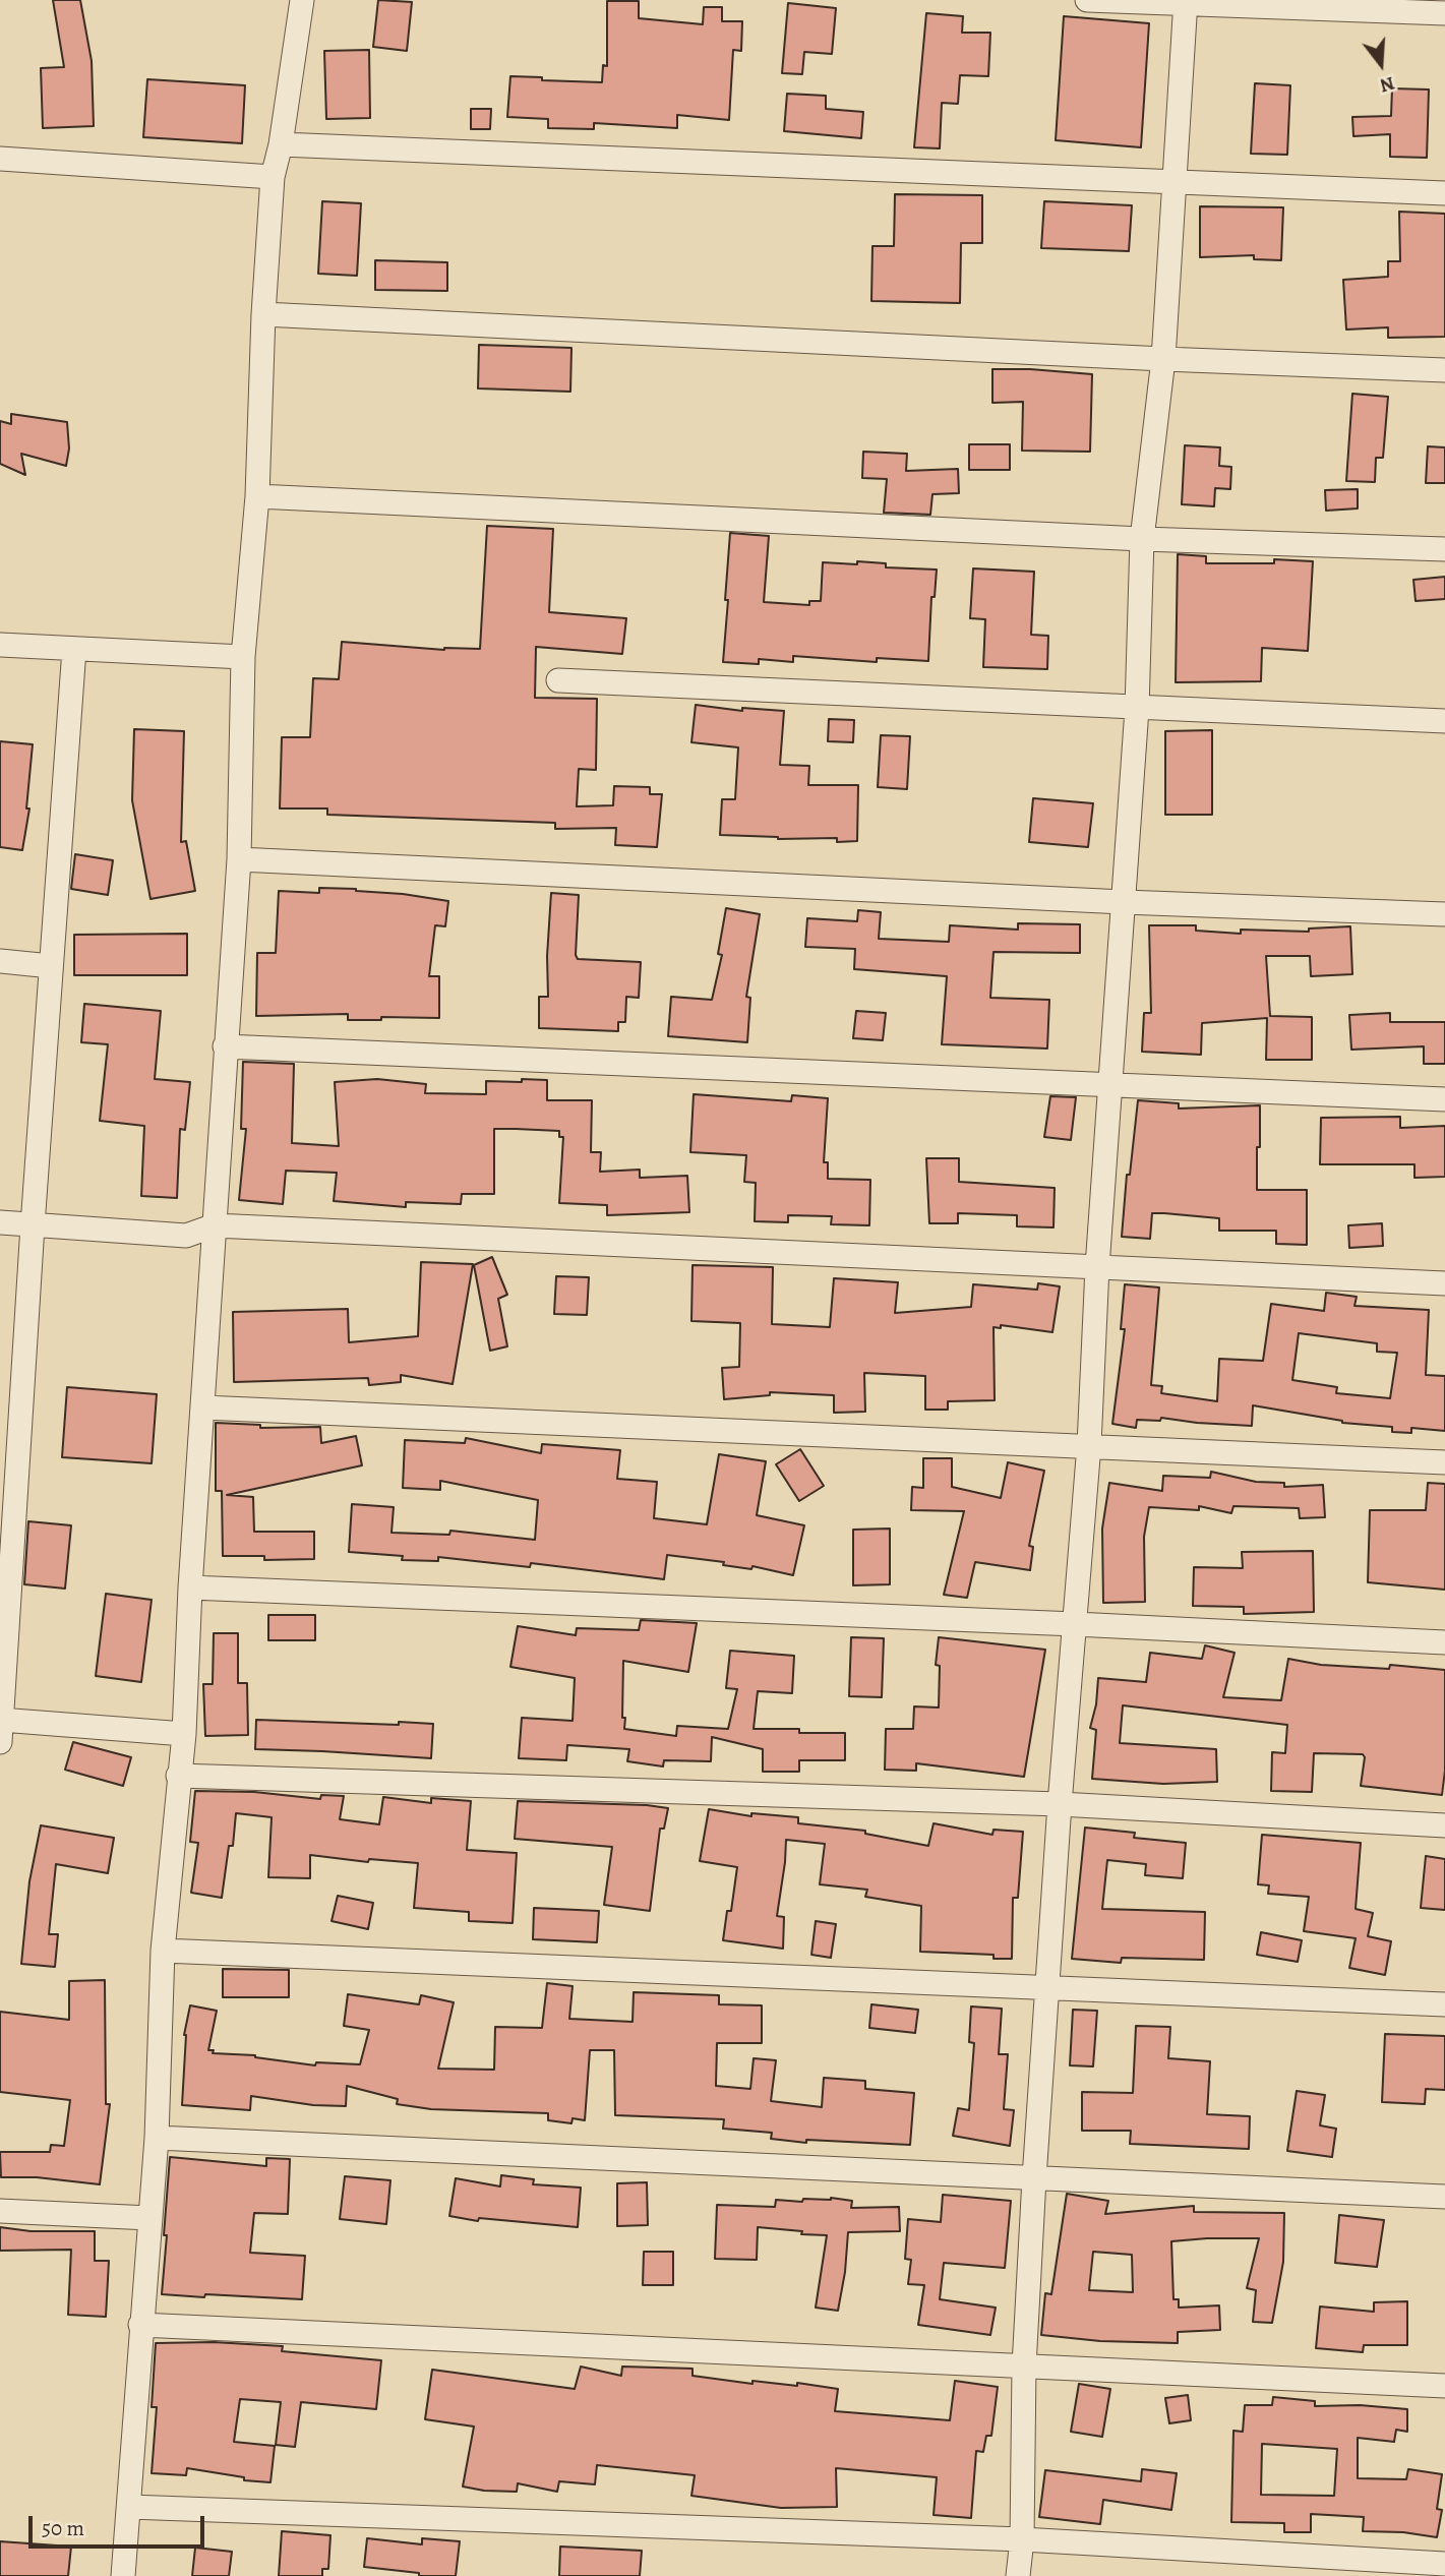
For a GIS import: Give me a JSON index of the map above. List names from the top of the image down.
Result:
{
  "scale_bar": "50 m",
  "north": "bottom"
}
